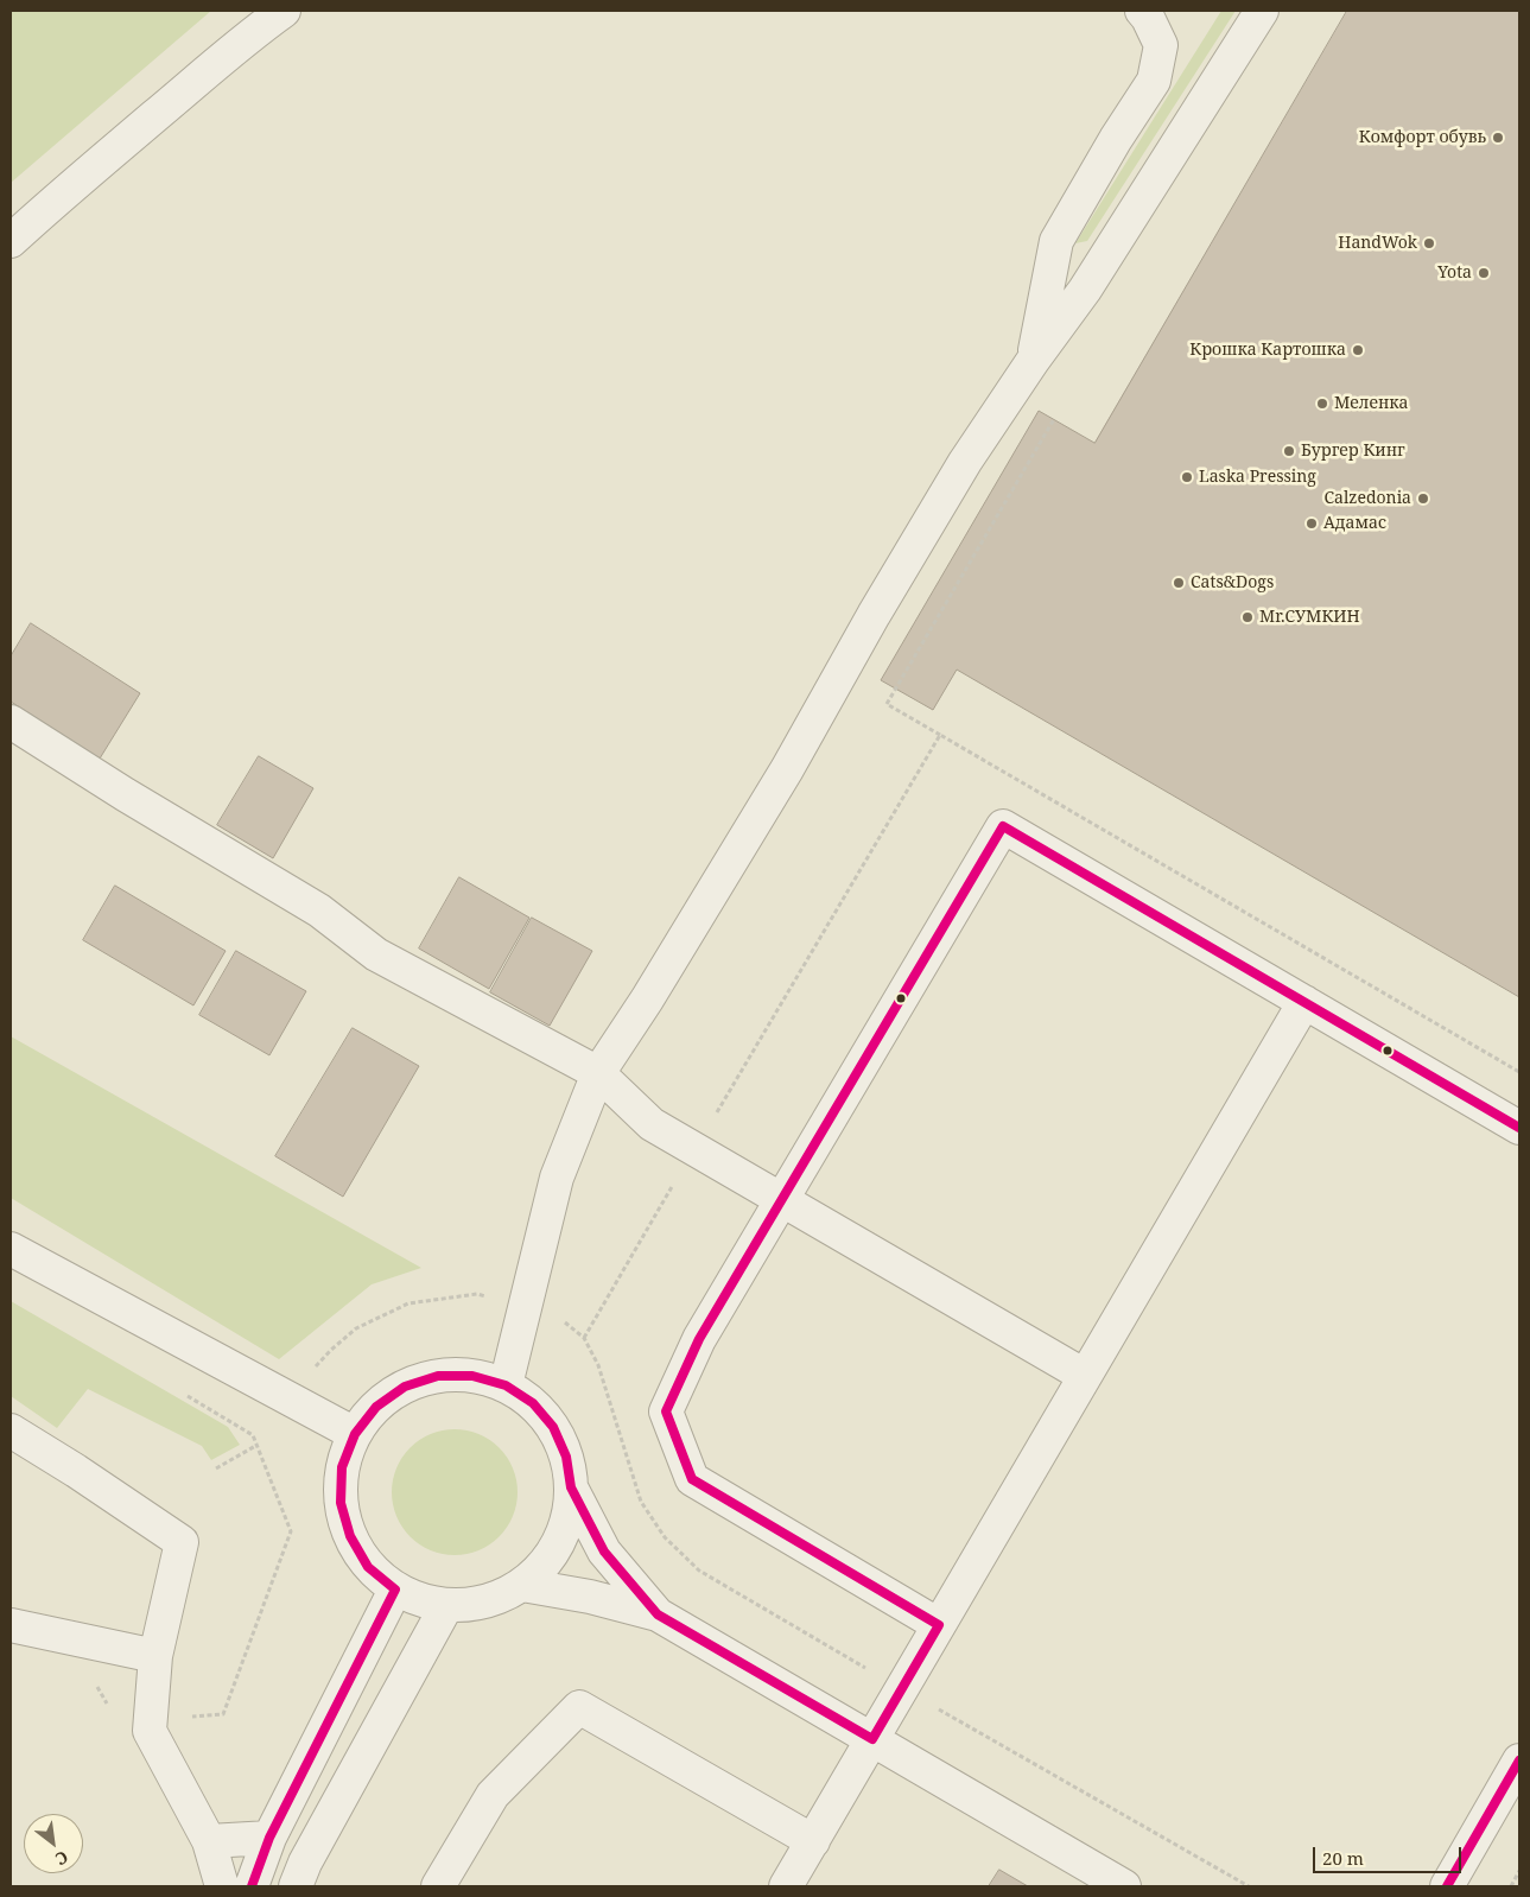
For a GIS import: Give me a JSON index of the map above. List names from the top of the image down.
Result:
{
  "places": [
    "Комфорт обувь",
    "HandWok",
    "Yota",
    "Крошка Картошка",
    "Меленка",
    "Бургер Кинг",
    "Laska Pressing",
    "Calzedonia",
    "Адамас",
    "Cats&Dogs",
    "Mr.СУМКИН"
  ],
  "scale_bar": "20 m",
  "north": "bottom right"
}
